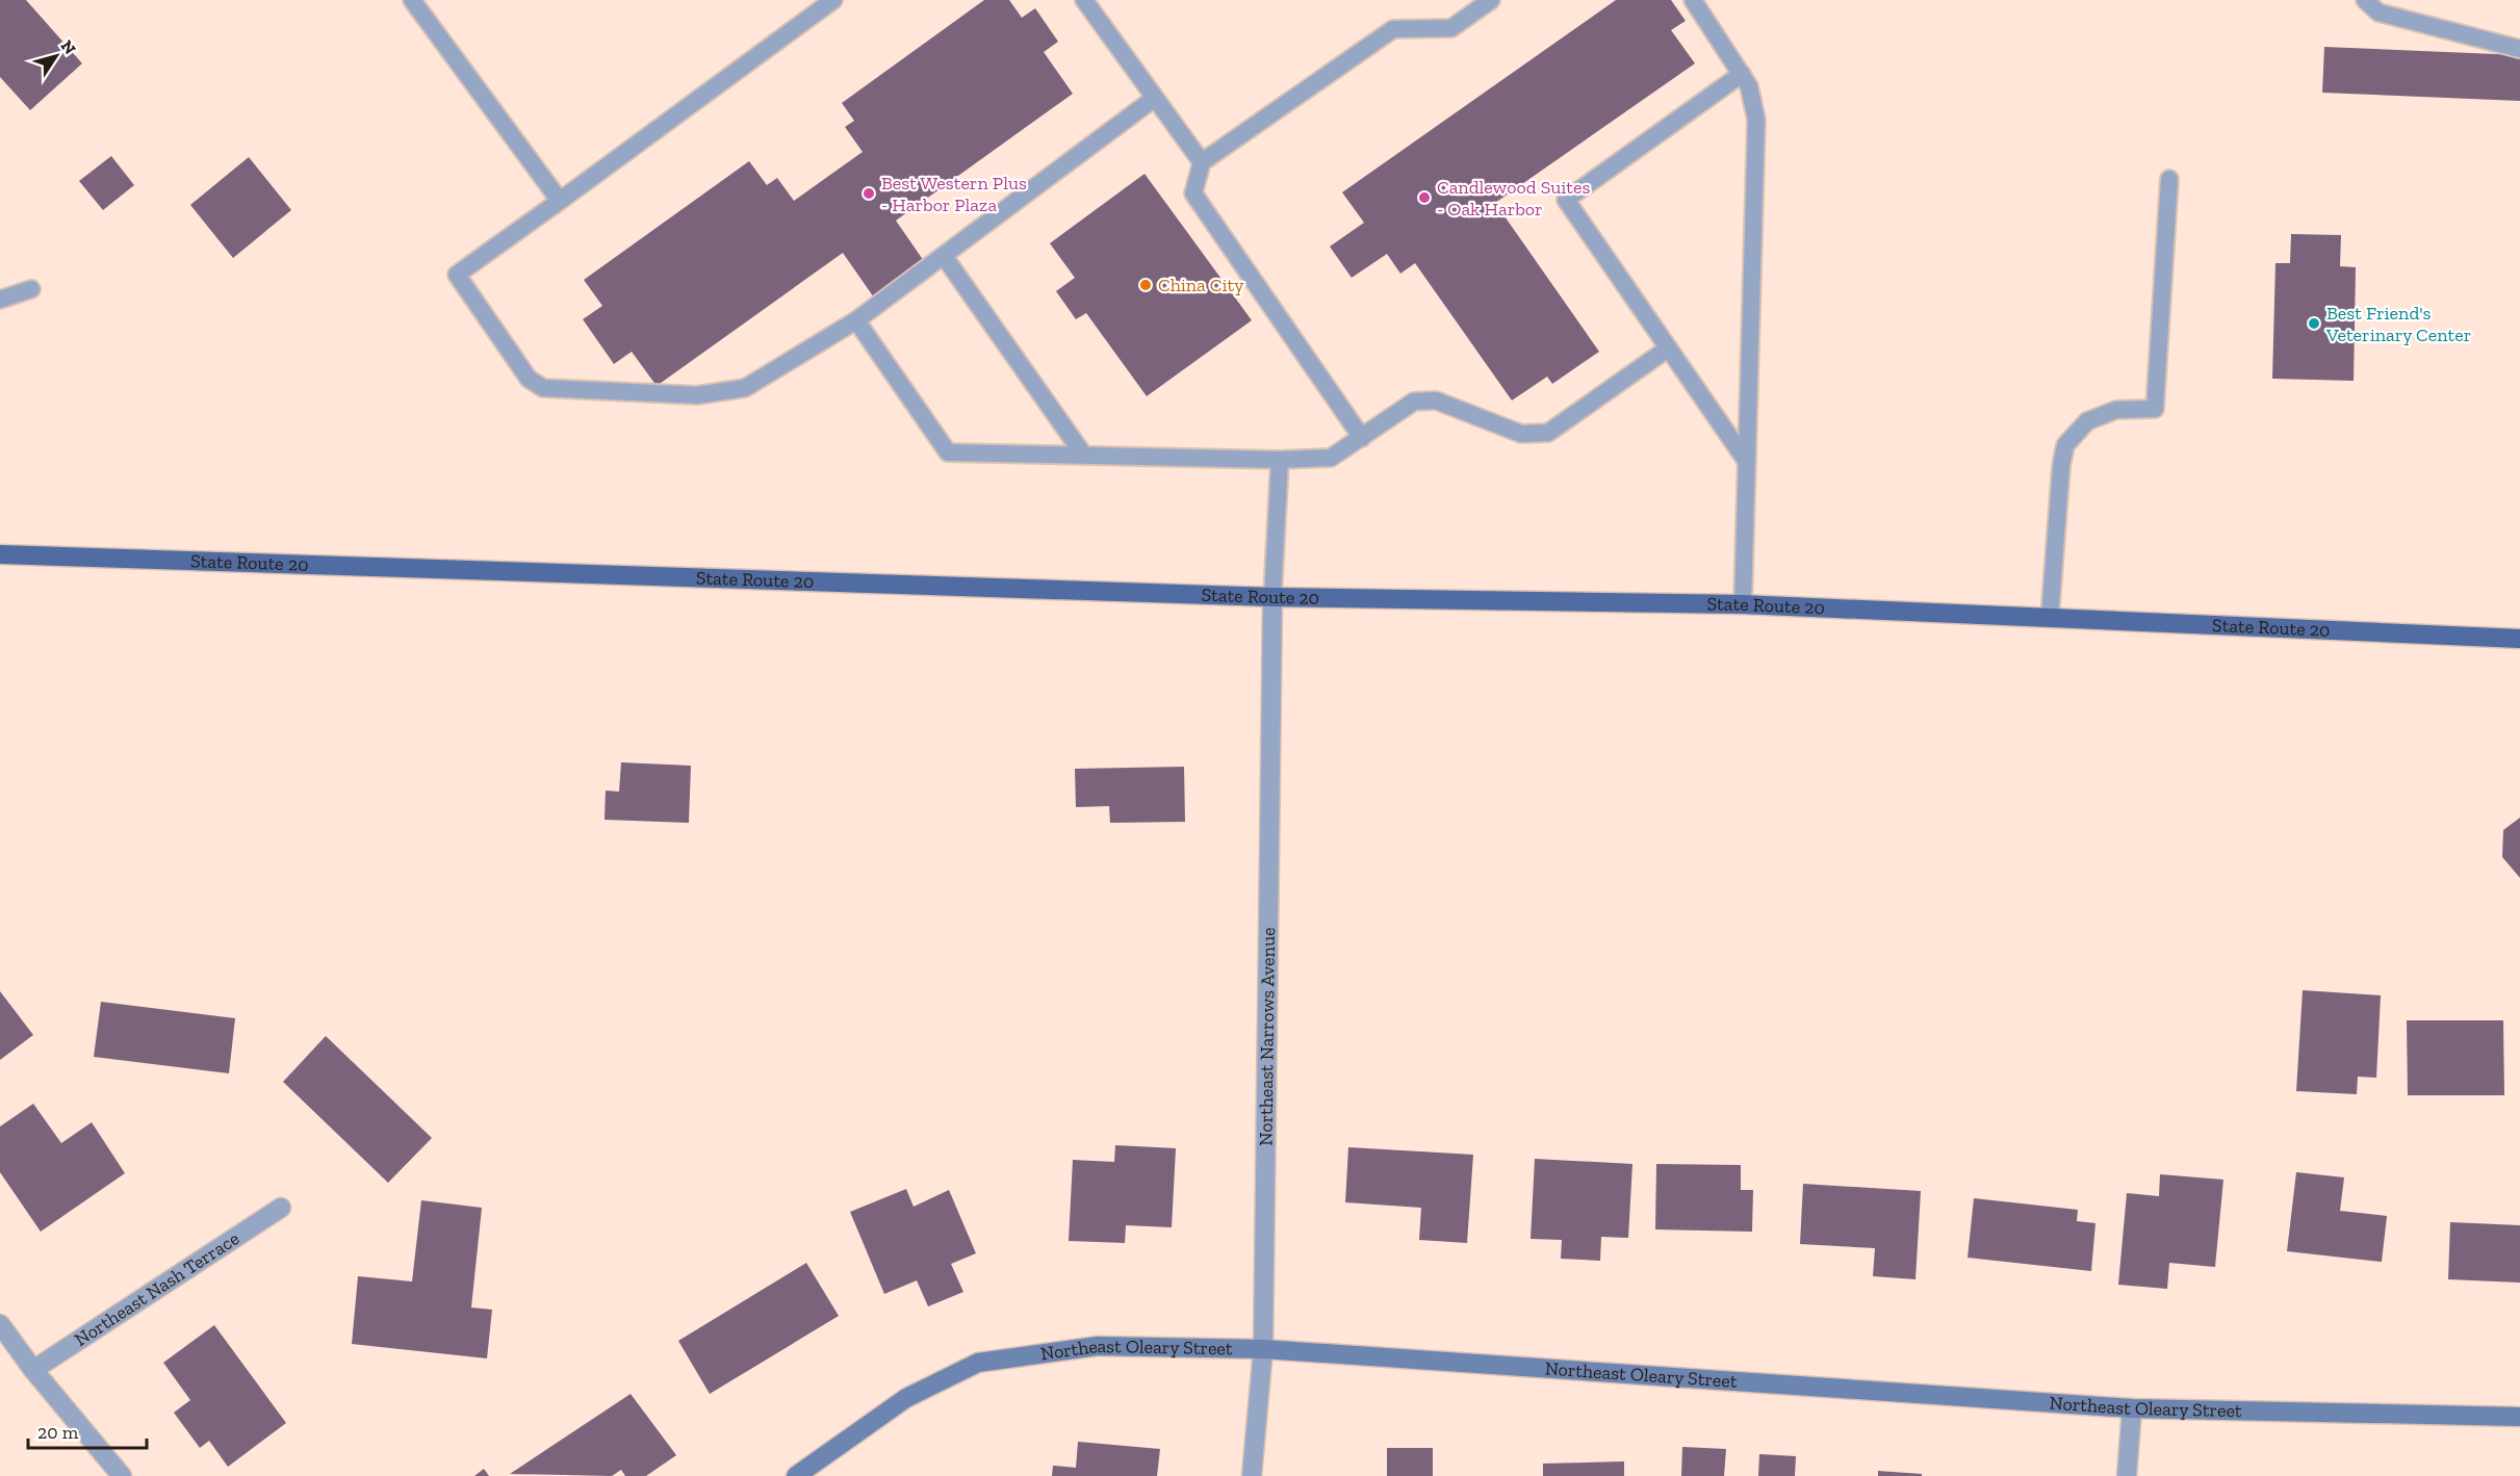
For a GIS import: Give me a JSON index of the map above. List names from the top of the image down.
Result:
{
  "streets": {
    "main road": ["State Route 20"],
    "street": ["Northeast Narrows Avenue", "Northeast Nash Terrace", "Northeast Oleary Street"]
  },
  "crossings": [
    ["State Route 20", "Northeast Narrows Avenue"],
    ["Northeast Narrows Avenue", "Northeast Oleary Street"]
  ],
  "places": [
    "Best Western Plus - Harbor Plaza",
    "Candlewood Suites - Oak Harbor",
    "China City",
    "Best Friend's Veterinary Center"
  ],
  "scale_bar": "20 m",
  "north": "top right"
}
